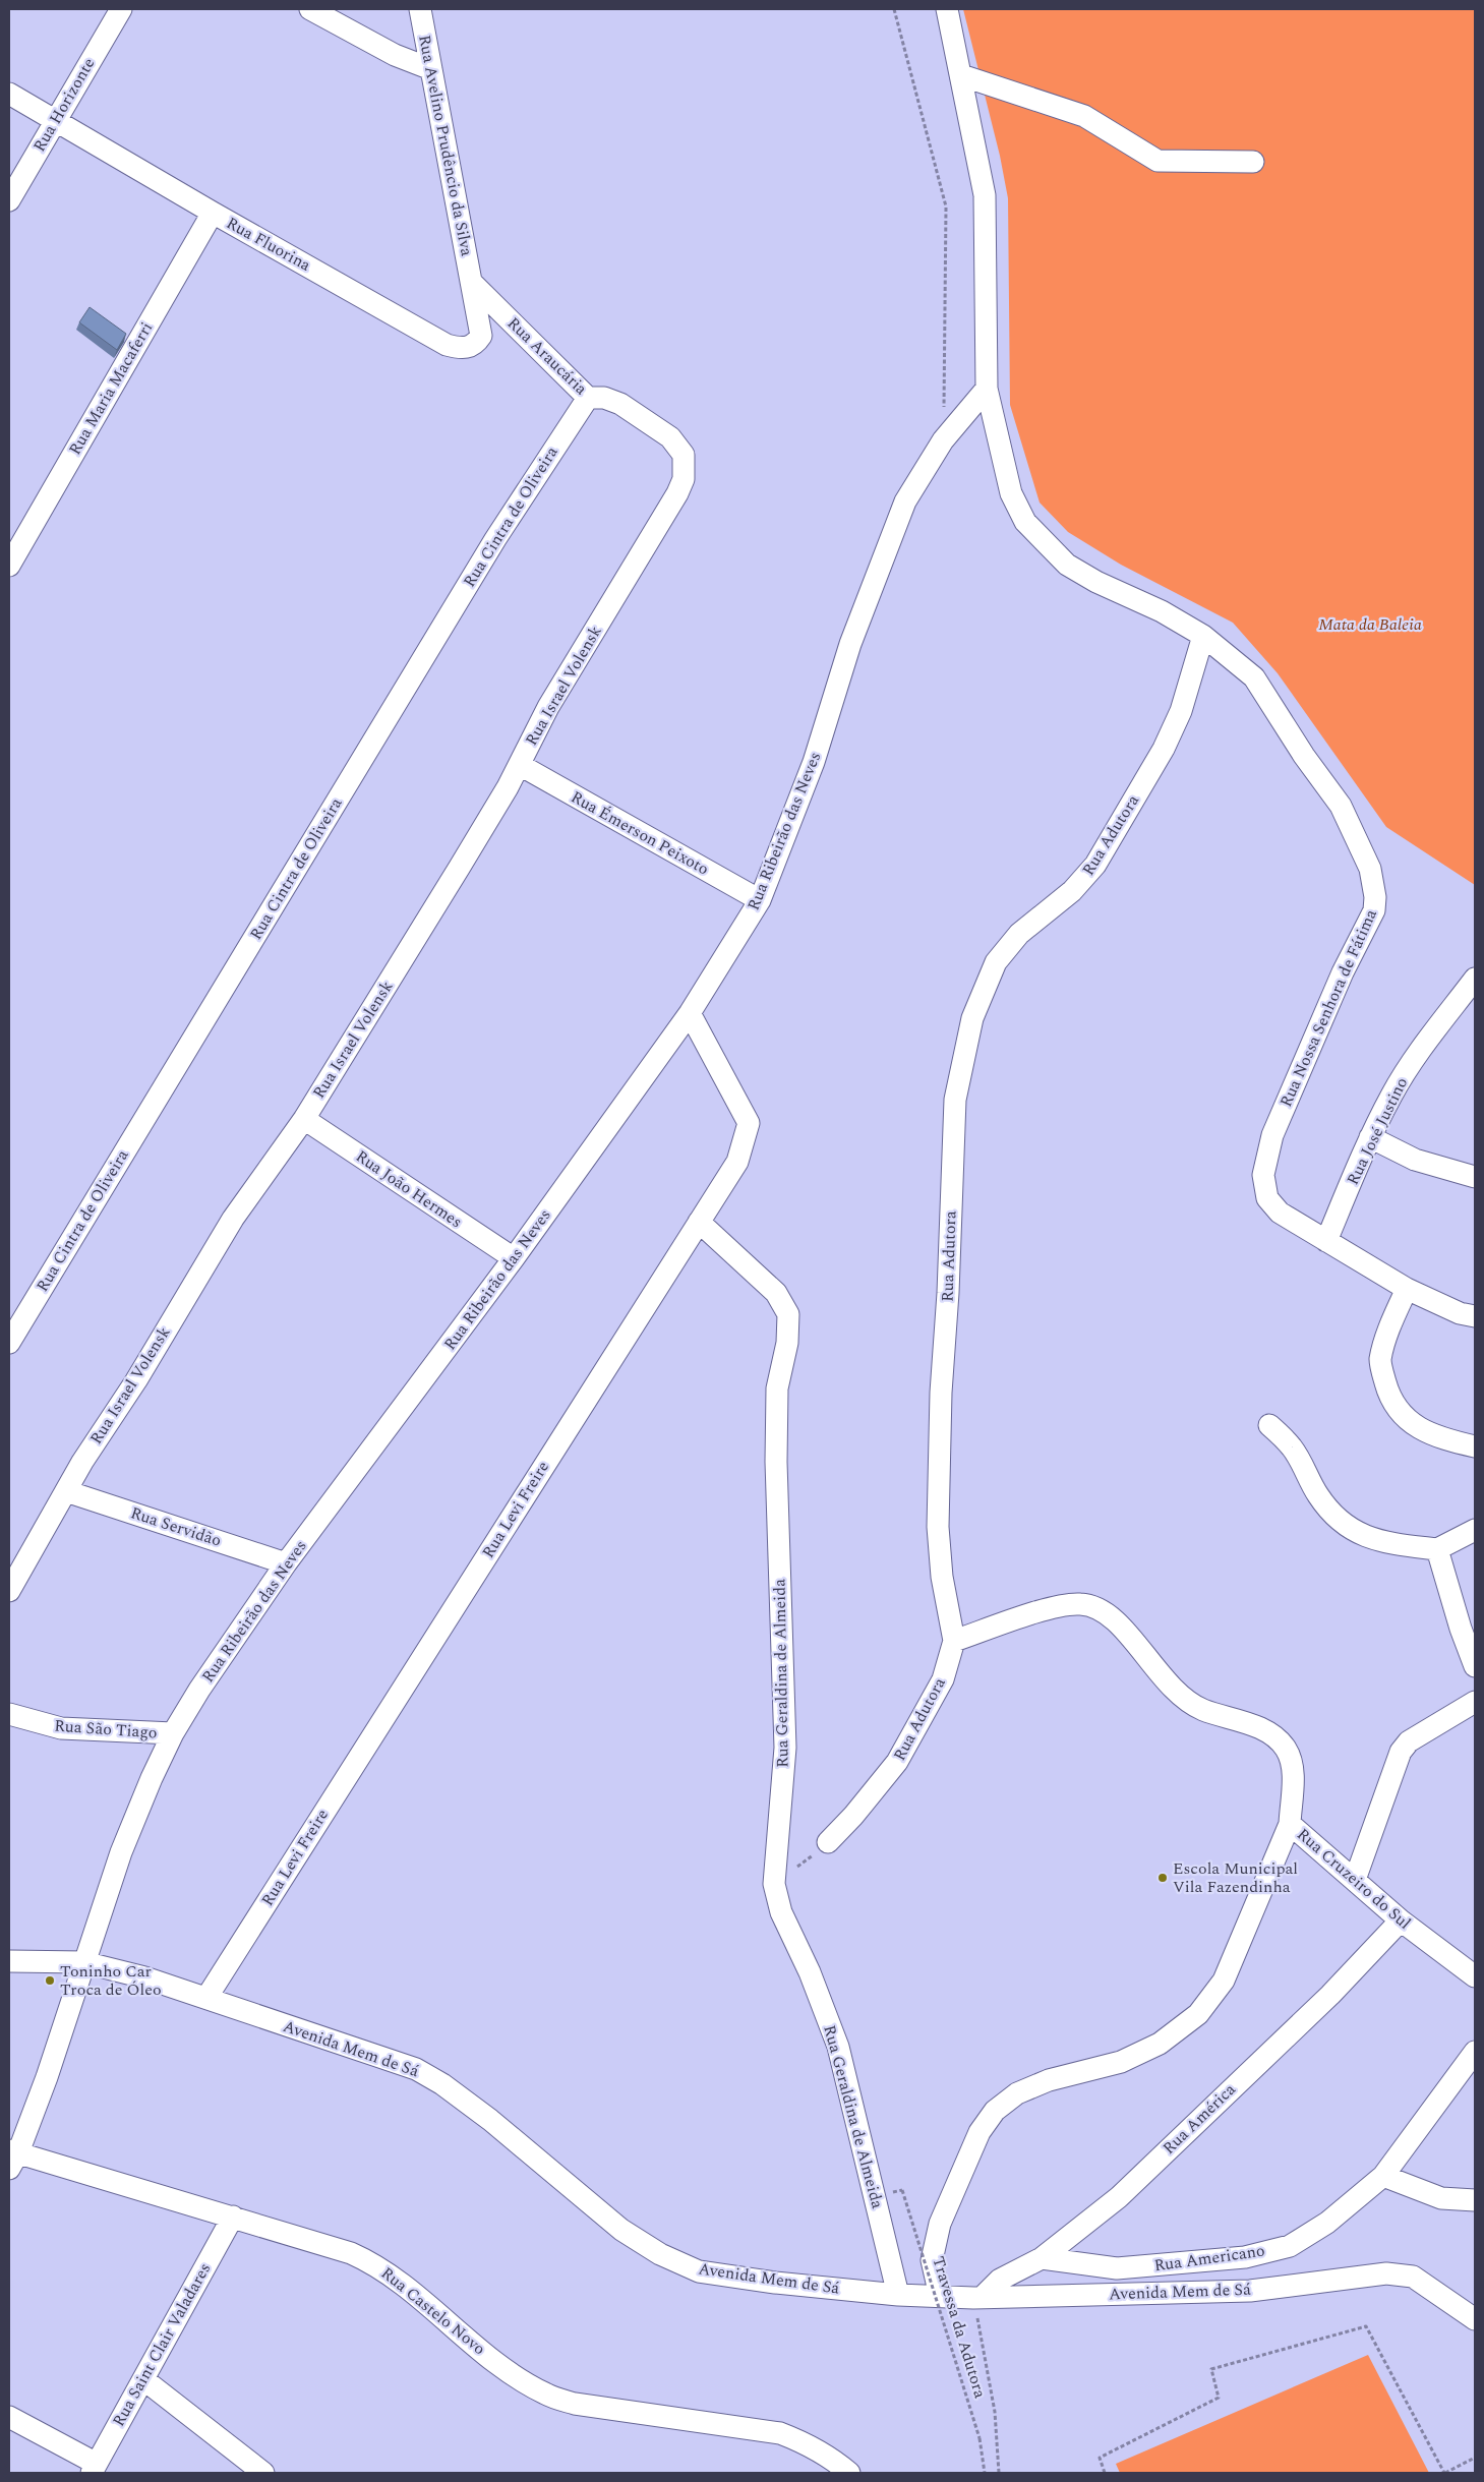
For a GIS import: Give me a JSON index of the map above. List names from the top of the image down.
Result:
{
  "streets": {
    "street": [
      "Rua Horizonte",
      "Rua Avelino Prudêncio da Silva",
      "Rua Fluorina",
      "Rua Araucária",
      "Rua Maria Macaferri",
      "Rua Cintra de Oliveira",
      "Rua Israel Volensk",
      "Rua Ribeirão das Neves",
      "Rua Émerson Peixoto",
      "Rua Adutora",
      "Rua Nossa Senhora de Fátima",
      "Rua José Justino",
      "Rua João Hermes",
      "Rua Levi Freire",
      "Rua Servidão",
      "Rua Geraldina de Almeida",
      "Rua São Tiago",
      "Rua Cruzeiro do Sul",
      "Avenida Mem de Sá",
      "Rua América",
      "Rua Americano",
      "Rua Castelo Novo",
      "Rua Saint Clair Valadares"
    ],
    "path": ["Travessa da Adutora"]
  },
  "crossings": [
    ["Rua Horizonte", "Rua Fluorina"],
    ["Rua Avelino Prudêncio da Silva", "Rua Fluorina"],
    ["Rua Avelino Prudêncio da Silva", "Rua Araucária"],
    ["Rua Fluorina", "Rua Araucária"],
    ["Rua Fluorina", "Rua Maria Macaferri"],
    ["Rua Araucária", "Rua Cintra de Oliveira"],
    ["Rua Araucária", "Rua Israel Volensk"],
    ["Rua Israel Volensk", "Rua Émerson Peixoto"],
    ["Rua Israel Volensk", "Rua João Hermes"],
    ["Rua Israel Volensk", "Rua Servidão"],
    ["Rua Ribeirão das Neves", "Rua Émerson Peixoto"],
    ["Rua Ribeirão das Neves", "Rua Nossa Senhora de Fátima"],
    ["Rua Ribeirão das Neves", "Rua João Hermes"],
    ["Rua Ribeirão das Neves", "Rua Levi Freire"],
    ["Rua Ribeirão das Neves", "Rua Servidão"],
    ["Rua Ribeirão das Neves", "Rua São Tiago"],
    ["Rua Ribeirão das Neves", "Avenida Mem de Sá"],
    ["Rua Ribeirão das Neves", "Rua Castelo Novo"],
    ["Rua Adutora", "Rua Nossa Senhora de Fátima"],
    ["Rua Adutora", "Rua Cruzeiro do Sul"],
    ["Rua Nossa Senhora de Fátima", "Rua José Justino"],
    ["Rua Levi Freire", "Rua Geraldina de Almeida"],
    ["Rua Levi Freire", "Avenida Mem de Sá"],
    ["Rua Geraldina de Almeida", "Avenida Mem de Sá"],
    ["Rua Cruzeiro do Sul", "Rua América"],
    ["Avenida Mem de Sá", "Rua América"],
    ["Avenida Mem de Sá", "Travessa da Adutora"],
    ["Rua América", "Rua Americano"],
    ["Rua América", "Travessa da Adutora"],
    ["Rua Castelo Novo", "Rua Saint Clair Valadares"]
  ],
  "parks": ["Mata da Baleia"],
  "places": ["Escola Municipal Vila Fazendinha", "Toninho Car Troca de Óleo"]
}
